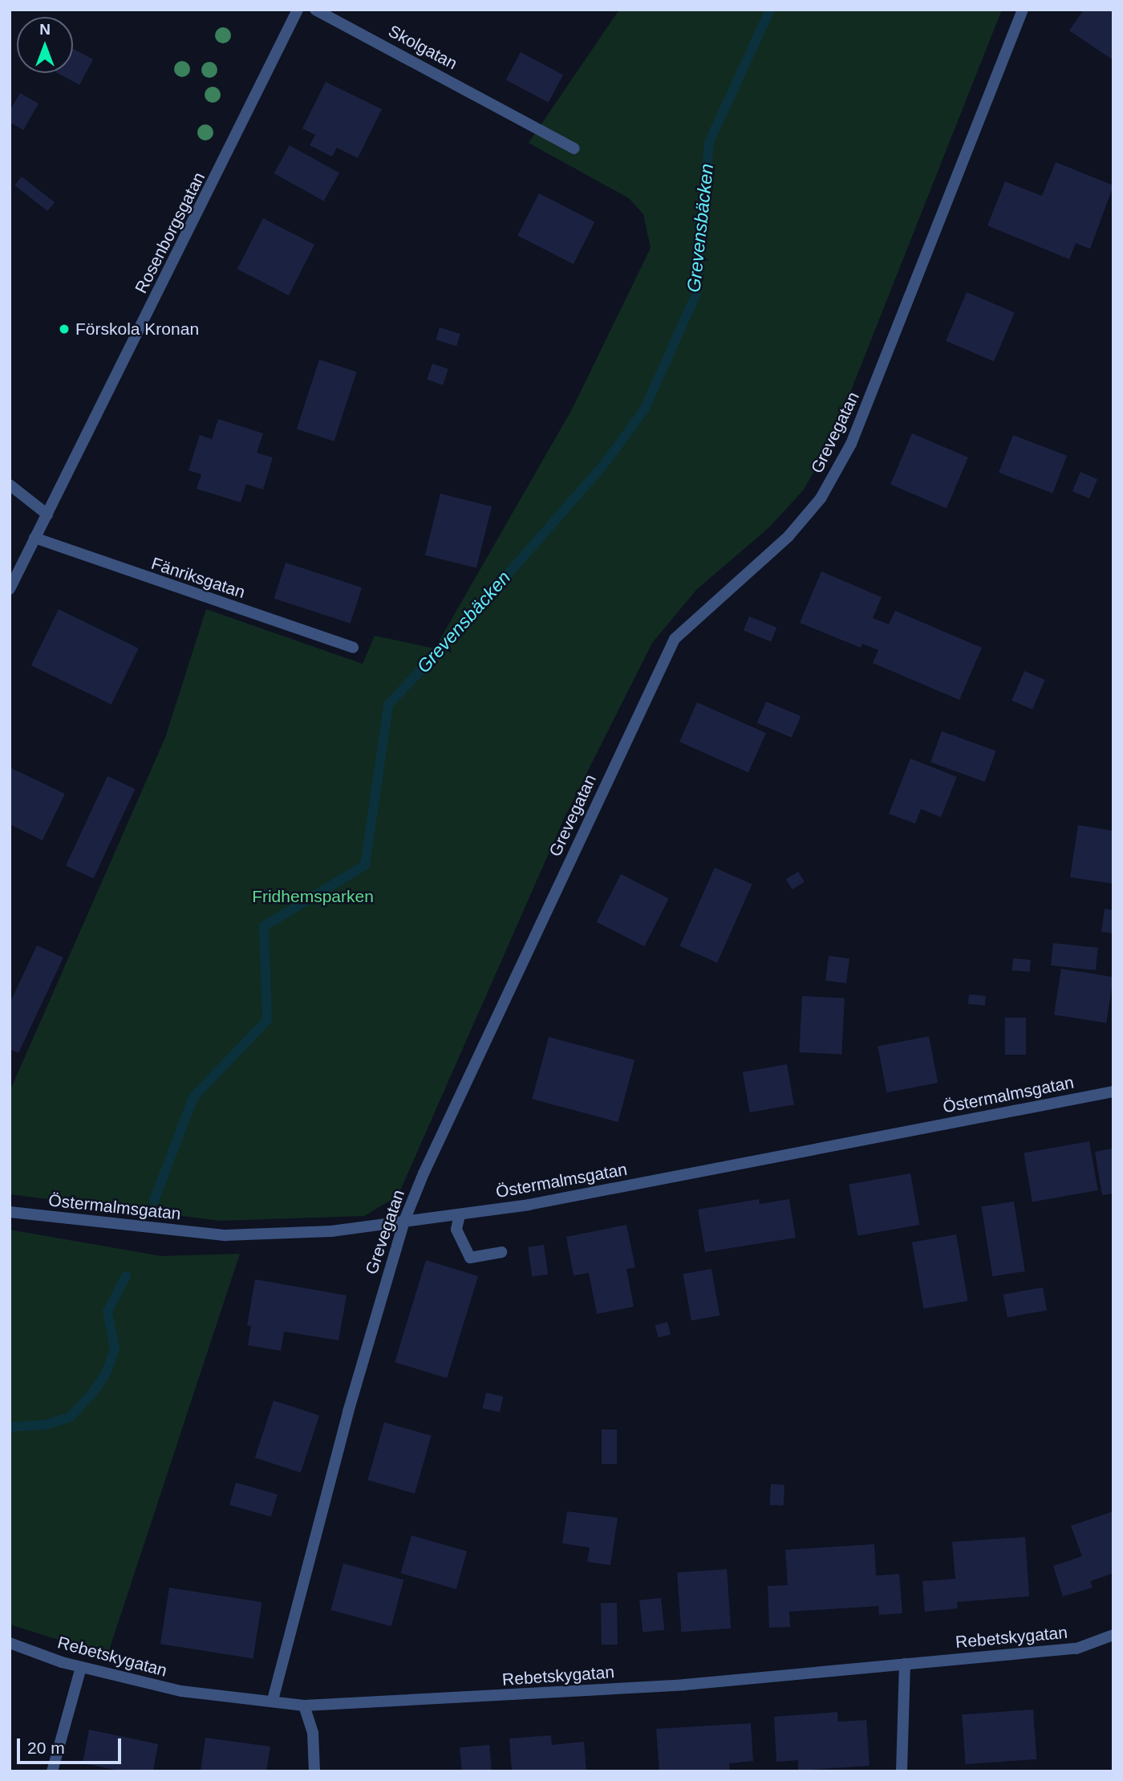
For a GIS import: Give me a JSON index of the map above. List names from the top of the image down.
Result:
{
  "streets": {
    "street": [
      "Skolgatan",
      "Rosenborgsgatan",
      "Grevegatan",
      "Fänriksgatan",
      "Östermalmsgatan",
      "Rebetskygatan"
    ]
  },
  "crossings": [
    ["Rosenborgsgatan", "Fänriksgatan"],
    ["Grevegatan", "Östermalmsgatan"],
    ["Grevegatan", "Rebetskygatan"]
  ],
  "water": ["Grevensbäcken"],
  "parks": ["Fridhemsparken"],
  "places": ["Förskola Kronan"],
  "scale_bar": "20 m",
  "north": "top"
}
